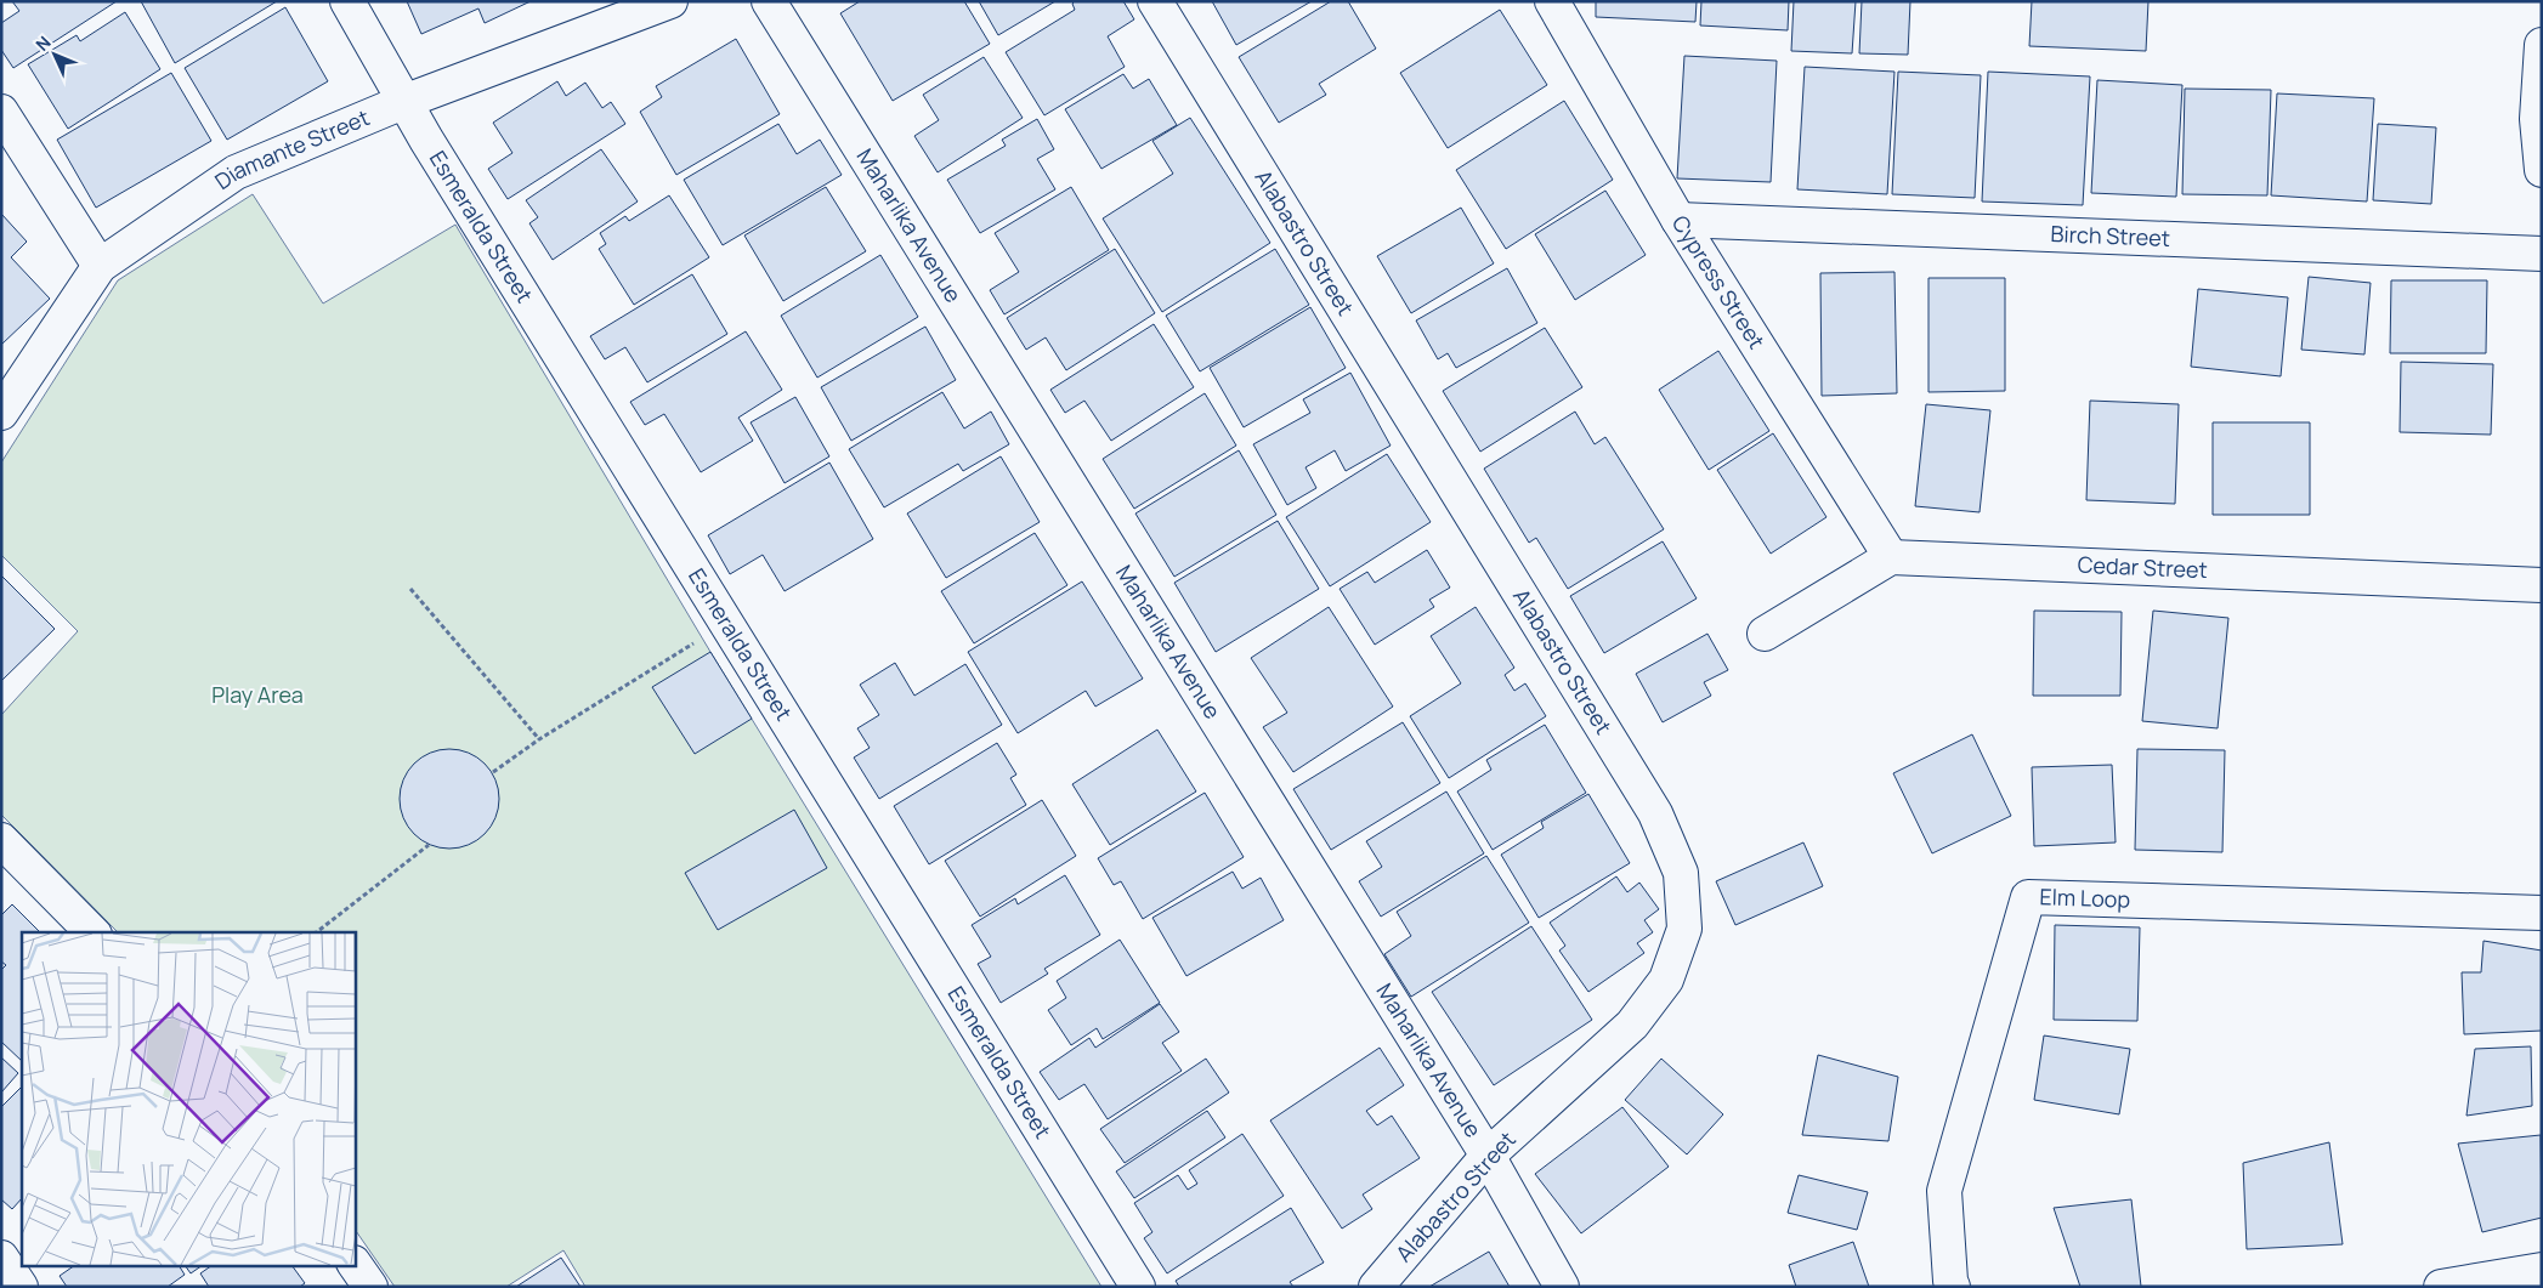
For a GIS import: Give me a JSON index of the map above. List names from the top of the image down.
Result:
{
  "streets": {
    "street": [
      "Diamante Street",
      "Maharlika Avenue",
      "Esmeralda Street",
      "Birch Street",
      "Alabastro Street",
      "Cypress Street",
      "Cedar Street",
      "Elm Loop"
    ]
  },
  "crossings": [
    ["Diamante Street", "Esmeralda Street"],
    ["Maharlika Avenue", "Alabastro Street"],
    ["Birch Street", "Cypress Street"],
    ["Cypress Street", "Cedar Street"]
  ],
  "parks": ["Play Area"],
  "north": "top left"
}
